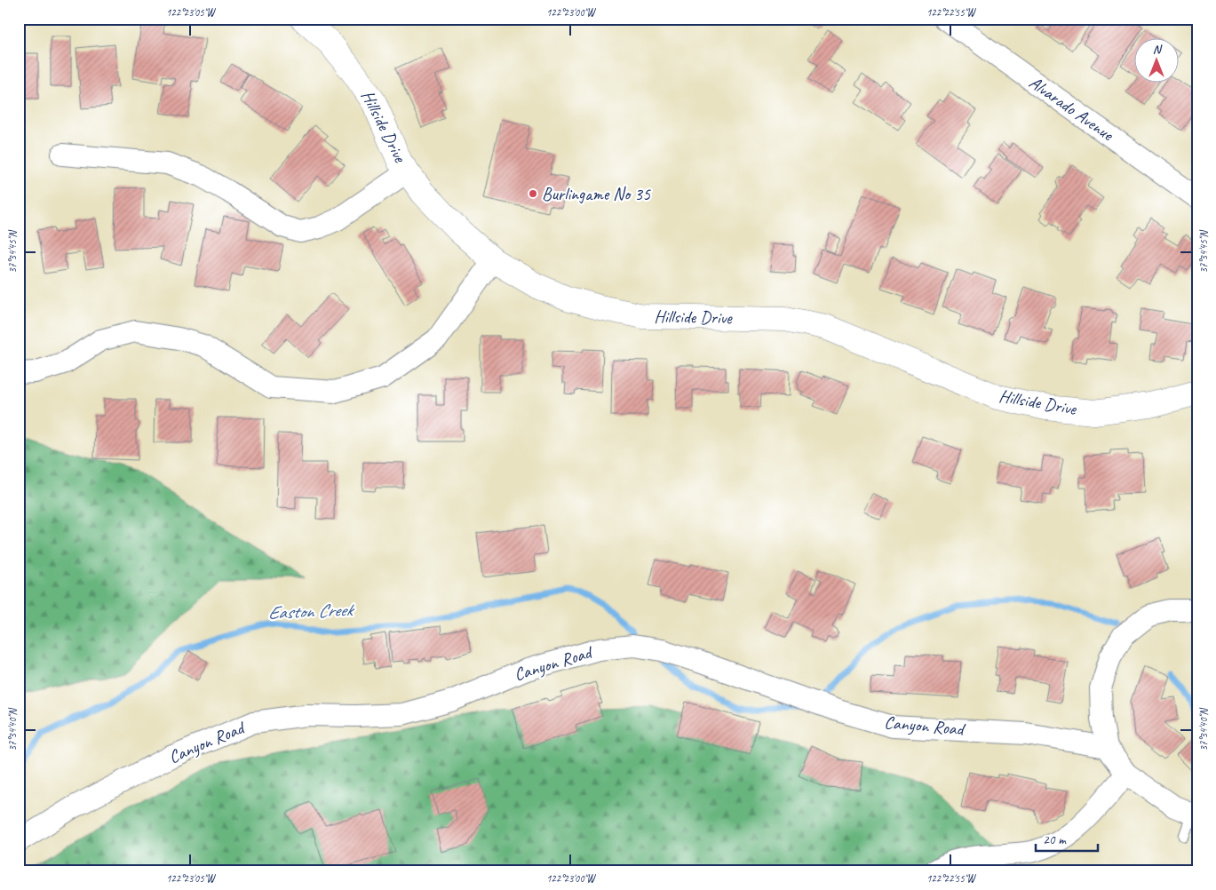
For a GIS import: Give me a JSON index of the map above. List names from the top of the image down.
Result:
{
  "streets": {
    "main road": ["Hillside Drive"],
    "street": ["Alvarado Avenue", "Canyon Road"]
  },
  "water": ["Easton Creek"],
  "places": ["Burlingame No 35"],
  "scale_bar": "20 m",
  "north": "top",
  "coordinates": [
    "122°23'05\"W",
    "122°23'00\"W",
    "122°22'55\"W",
    "37°34'45\"N",
    "37°34'40\"N"
  ]
}
